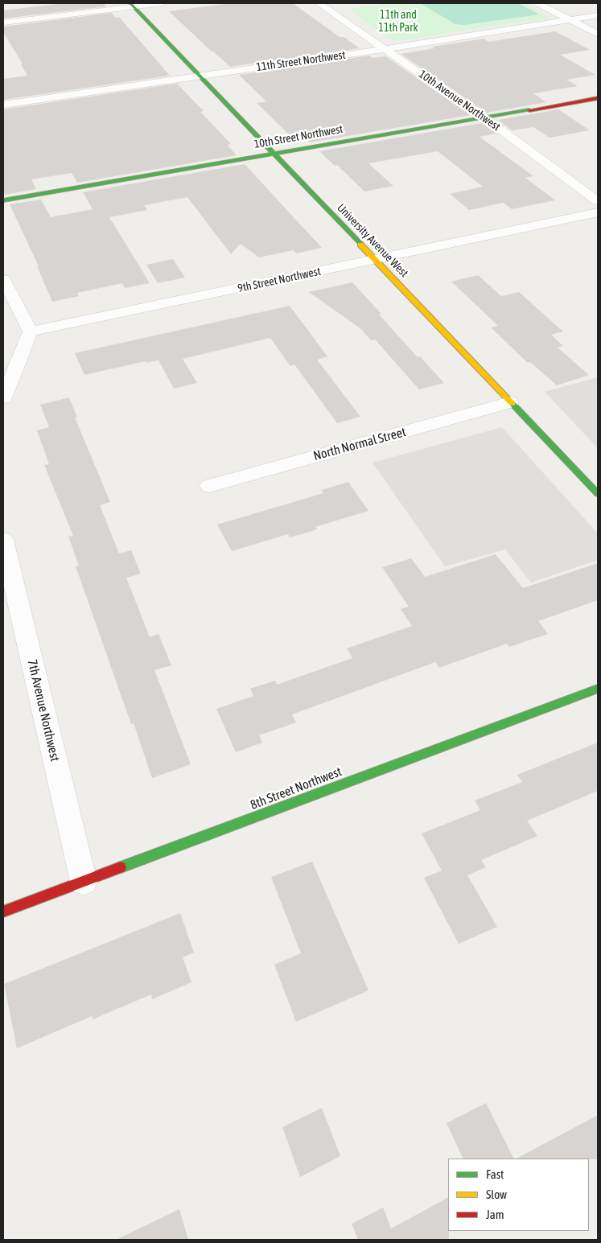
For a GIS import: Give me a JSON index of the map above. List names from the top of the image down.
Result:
{
  "streets": {
    "street": [
      "11th Street Northwest",
      "10th Avenue Northwest",
      "10th Street Northwest",
      "University Avenue West",
      "9th Street Northwest",
      "North Normal Street",
      "7th Avenue Northwest",
      "8th Street Northwest"
    ]
  },
  "crossings": [
    ["11th Street Northwest", "10th Avenue Northwest"],
    ["11th Street Northwest", "University Avenue West"],
    ["10th Avenue Northwest", "10th Street Northwest"],
    ["10th Street Northwest", "University Avenue West"],
    ["University Avenue West", "9th Street Northwest"],
    ["University Avenue West", "North Normal Street"],
    ["7th Avenue Northwest", "8th Street Northwest"]
  ],
  "parks": ["11th and 11th Park"],
  "legend": ["Fast", "Slow", "Jam"]
}
